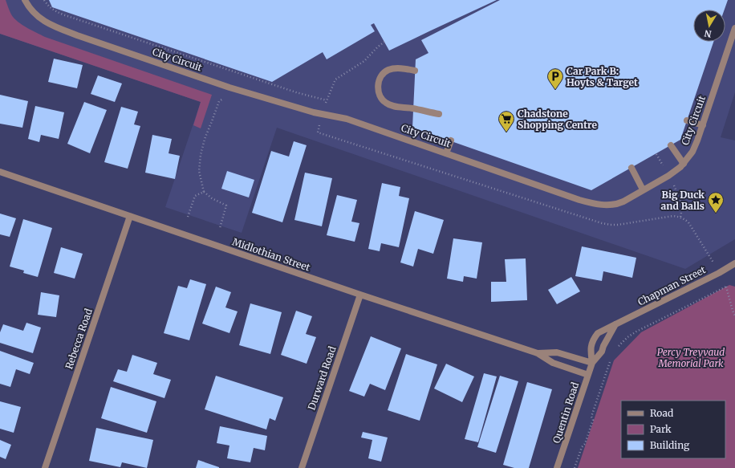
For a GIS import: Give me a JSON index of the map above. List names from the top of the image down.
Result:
{
  "streets": {
    "street": [
      "City Circuit",
      "Midlothian Street",
      "Chapman Street",
      "Rebecca Road",
      "Durward Road",
      "Quentin Road"
    ]
  },
  "crossings": [
    ["Midlothian Street", "Chapman Street"],
    ["Midlothian Street", "Rebecca Road"],
    ["Midlothian Street", "Durward Road"],
    ["Midlothian Street", "Quentin Road"],
    ["Chapman Street", "Quentin Road"]
  ],
  "parks": ["Percy Treyvaud Memorial Park"],
  "places": {
    "parking": ["Car Park B: Hoyts & Target"],
    "supermarket": ["Chadstone Shopping Centre"],
    "place": ["Big Duck and Balls"]
  },
  "legend": ["Road", "Park", "Building"],
  "north": "bottom"
}
